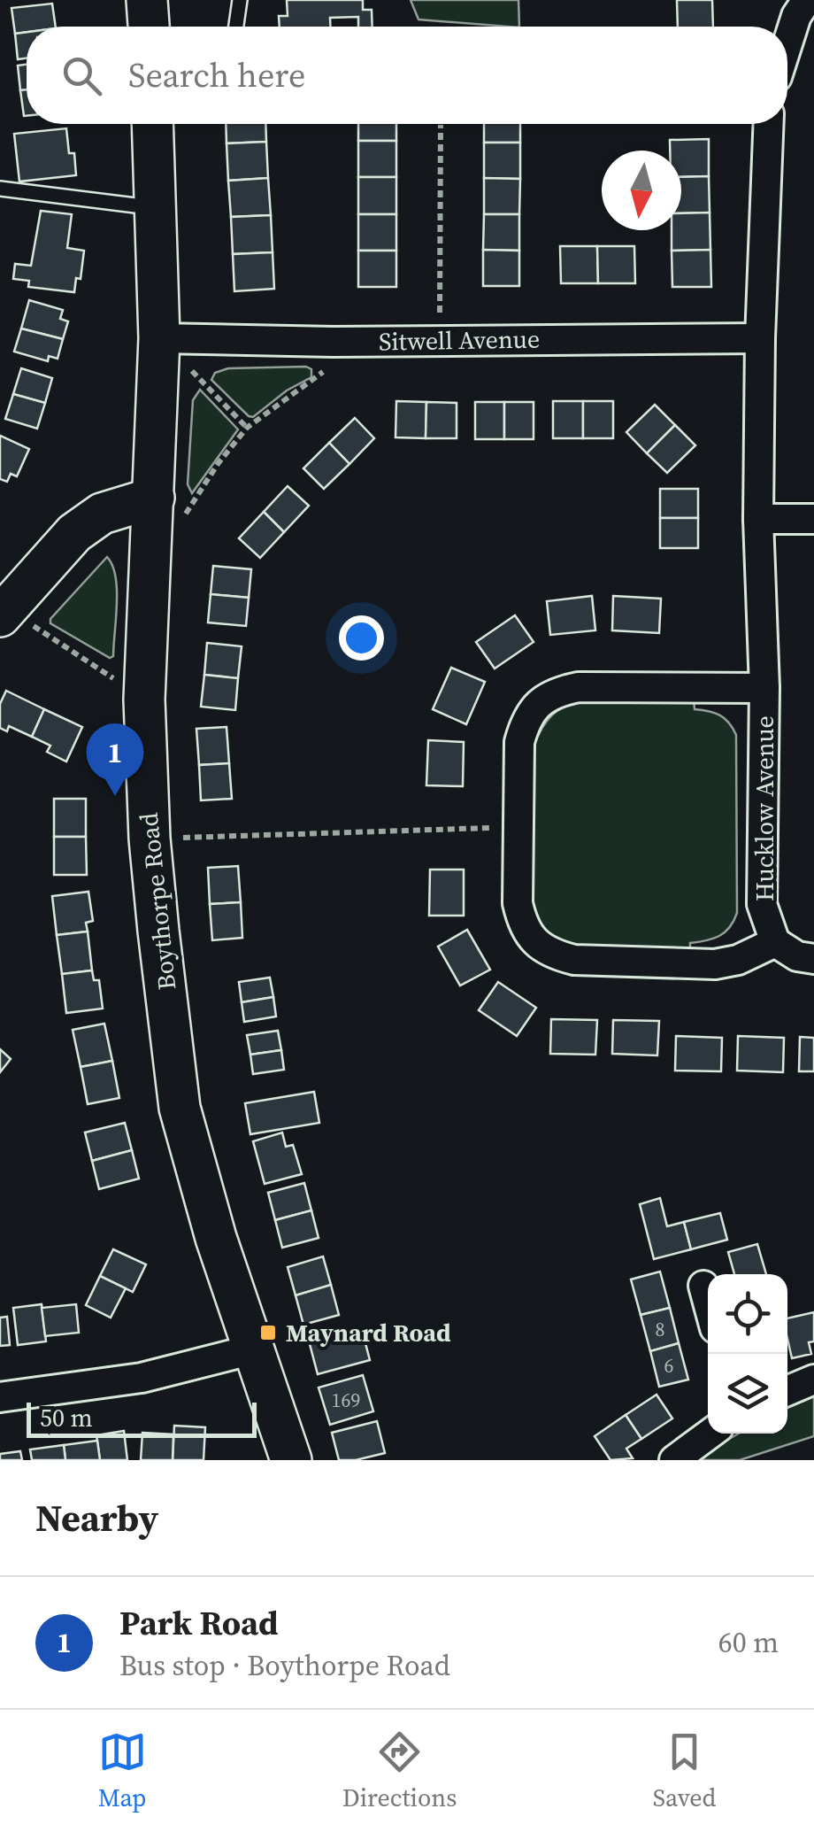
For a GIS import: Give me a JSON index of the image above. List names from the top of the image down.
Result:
{
  "streets": {
    "street": ["Sitwell Avenue", "Hucklow Avenue", "Boythorpe Road"]
  },
  "crossings": [
    ["Sitwell Avenue", "Hucklow Avenue"],
    ["Sitwell Avenue", "Boythorpe Road"]
  ],
  "places": {
    "transit": ["Maynard Road"]
  },
  "house_numbers": ["8", "6", "169"],
  "scale_bar": "50 m",
  "north": "bottom",
  "page": {
    "search": "Search here",
    "pins": "1",
    "scale": "50 m",
    "heading": "Nearby",
    "list": [
      {
        "mark": "1",
        "name": "Park Road",
        "note": "Bus stop · Boythorpe Road",
        "value": "60 m"
      }
    ],
    "nav": ["Map", "Directions", "Saved"]
  }
}
